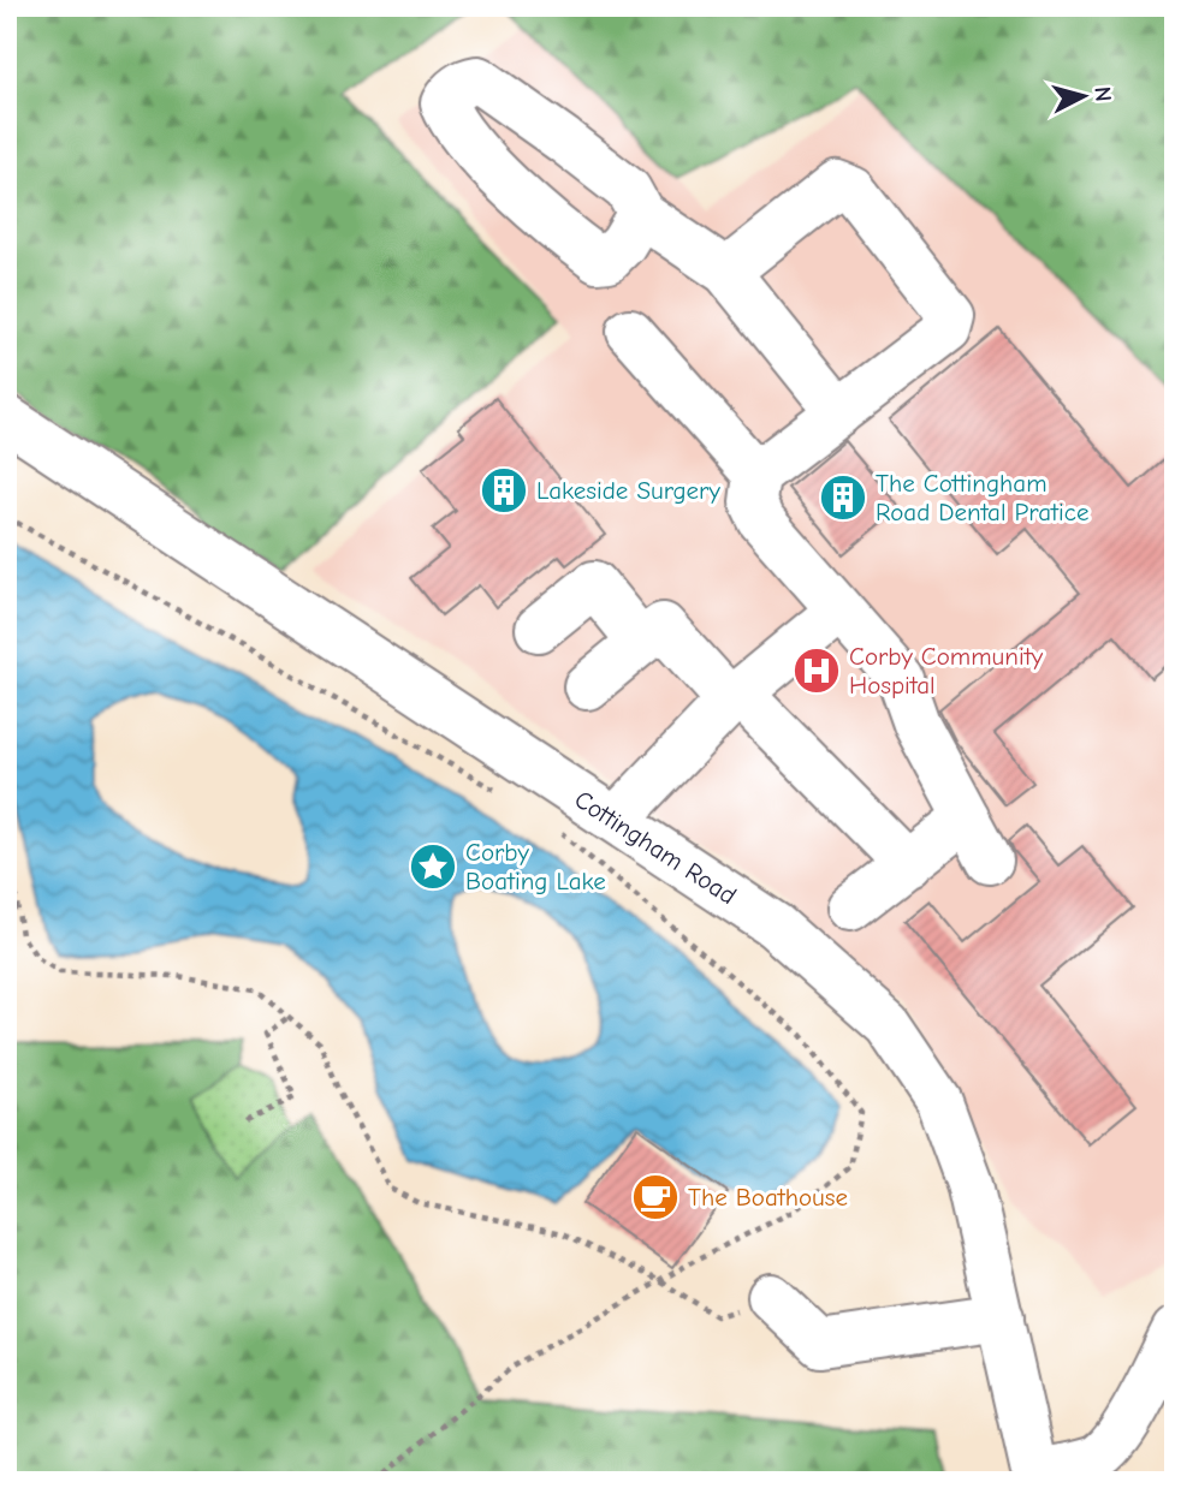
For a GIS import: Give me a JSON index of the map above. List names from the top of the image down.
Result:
{
  "streets": {
    "street": ["Cottingham Road"]
  },
  "places": {
    "building": ["Lakeside Surgery", "The Cottingham Road Dental Pratice"],
    "hospital": ["Corby Community Hospital"],
    "place": ["Corby Boating Lake"],
    "cafe": ["The Boathouse"]
  },
  "north": "right"
}
